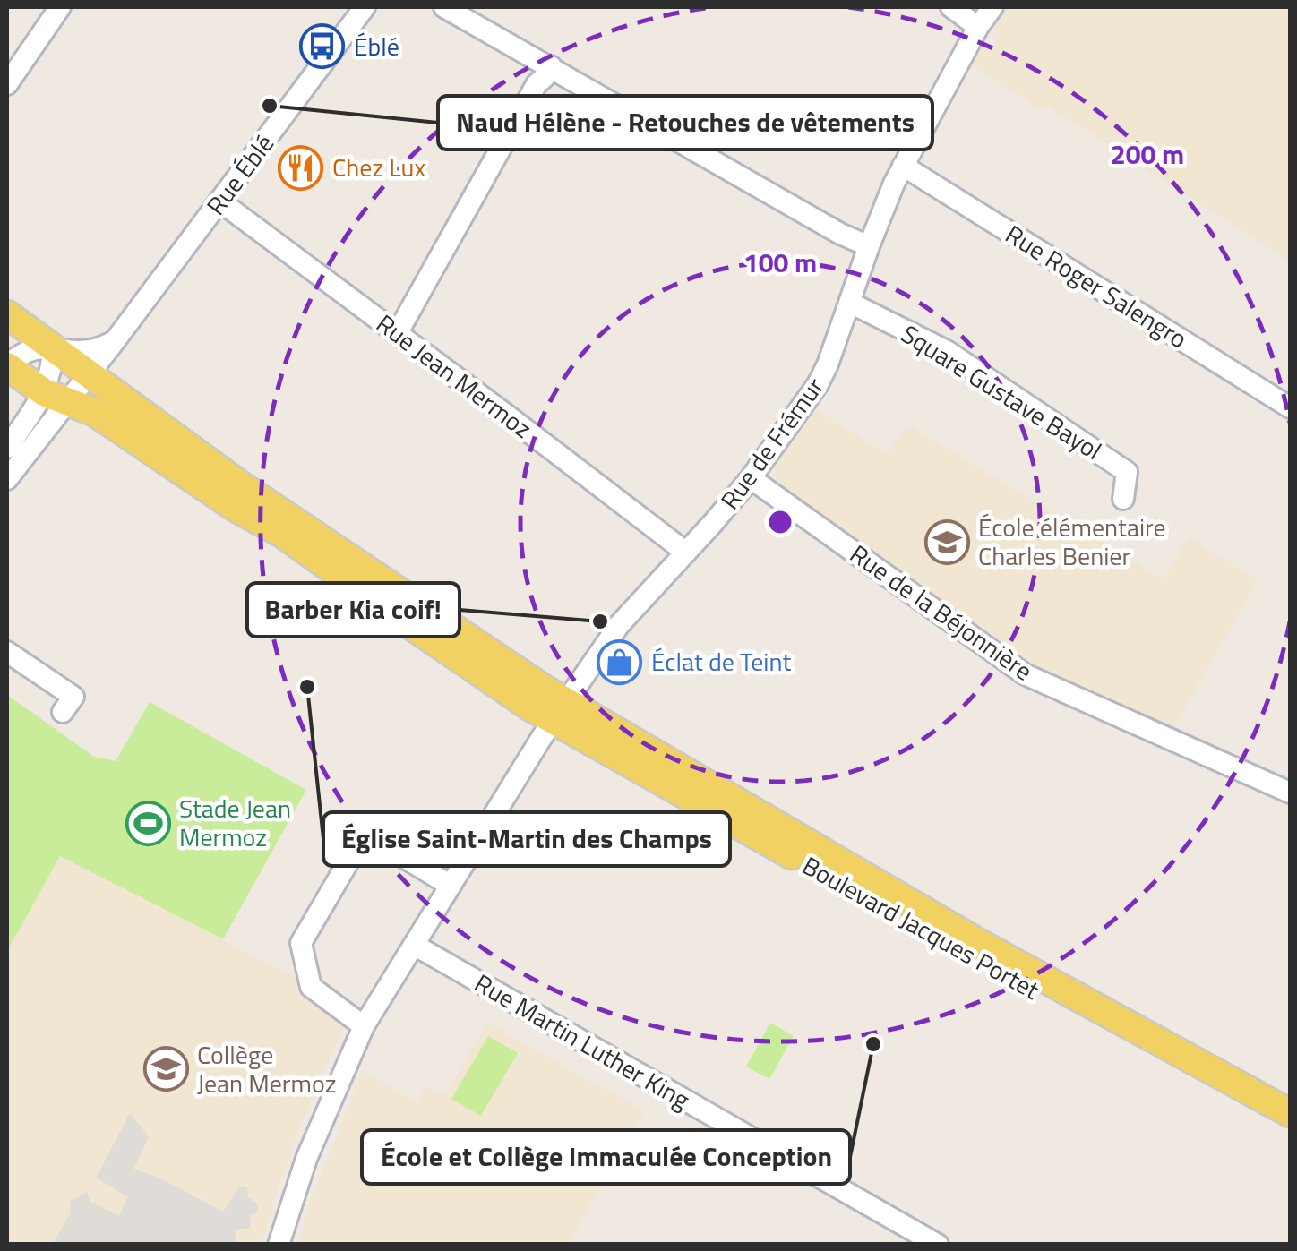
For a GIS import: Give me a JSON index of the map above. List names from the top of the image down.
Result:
{
  "streets": {
    "main road": ["Boulevard Jacques Portet"],
    "street": [
      "Rue Éblé",
      "Rue Roger Salengro",
      "Rue Jean Mermoz",
      "Square Gustave Bayol",
      "Rue de Frémur",
      "Rue de la Béjonnière",
      "Rue Martin Luther King"
    ]
  },
  "crossings": [
    ["Rue Éblé", "Rue Jean Mermoz"],
    ["Rue Roger Salengro", "Rue de Frémur"],
    ["Rue Jean Mermoz", "Rue de Frémur"],
    ["Square Gustave Bayol", "Rue de Frémur"],
    ["Rue de Frémur", "Rue de la Béjonnière"],
    ["Rue de Frémur", "Boulevard Jacques Portet"],
    ["Rue de Frémur", "Rue Martin Luther King"]
  ],
  "places": {
    "bus stop": ["Éblé"],
    "other": [
      "Naud Hélène - Retouches de vêtements",
      "Barber Kia coif!",
      "Église Saint-Martin des Champs",
      "École et Collège Immaculée Conception"
    ],
    "restaurant": ["Chez Lux"],
    "school or university": ["École élémentaire Charles Benier", "Collège Jean Mermoz"],
    "shop": ["Éclat de Teint"],
    "sports": ["Stade Jean Mermoz"]
  },
  "rings": ["200 m", "100 m"]
}
